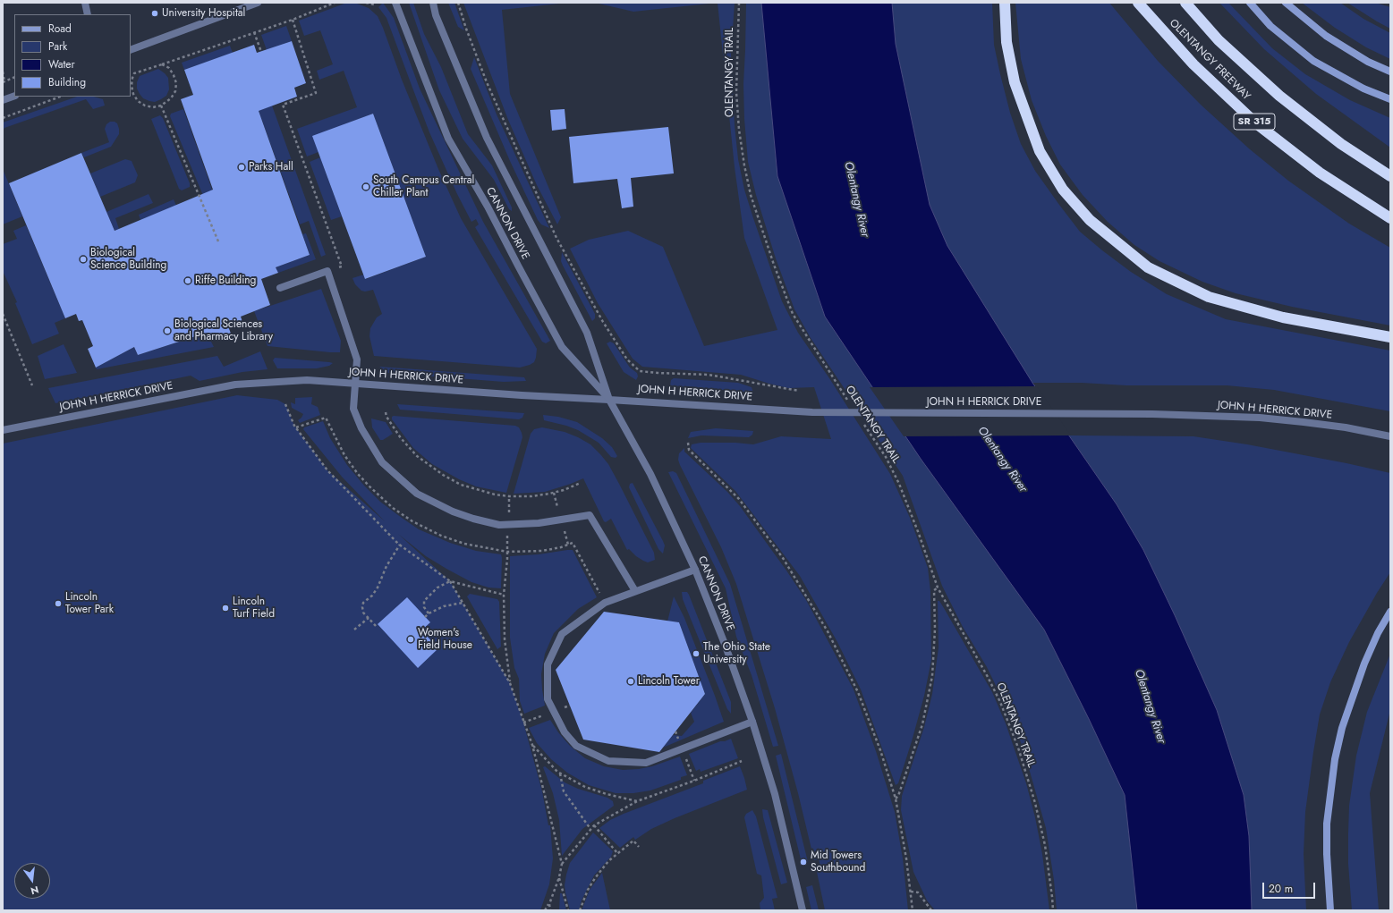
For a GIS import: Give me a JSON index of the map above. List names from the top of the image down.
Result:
{
  "streets": {
    "highway": ["OLENTANGY FREEWAY", "SR 315"],
    "street": ["CANNON DRIVE", "JOHN H HERRICK DRIVE"],
    "path": ["OLENTANGY TRAIL"]
  },
  "crossings": [
    ["CANNON DRIVE", "JOHN H HERRICK DRIVE"]
  ],
  "water": ["Olentangy River"],
  "places": [
    "University Hospital",
    "Parks Hall",
    "South Campus Central Chiller Plant",
    "Biological Science Building",
    "Riffe Building",
    "Biological Sciences and Pharmacy Library",
    "Lincoln Tower Park",
    "Lincoln Turf Field",
    "Women's Field House",
    "The Ohio State University",
    "Lincoln Tower",
    "Mid Towers Southbound"
  ],
  "legend": [
    "Road",
    "Park",
    "Water",
    "Building"
  ],
  "scale_bar": "20 m",
  "north": "bottom"
}
